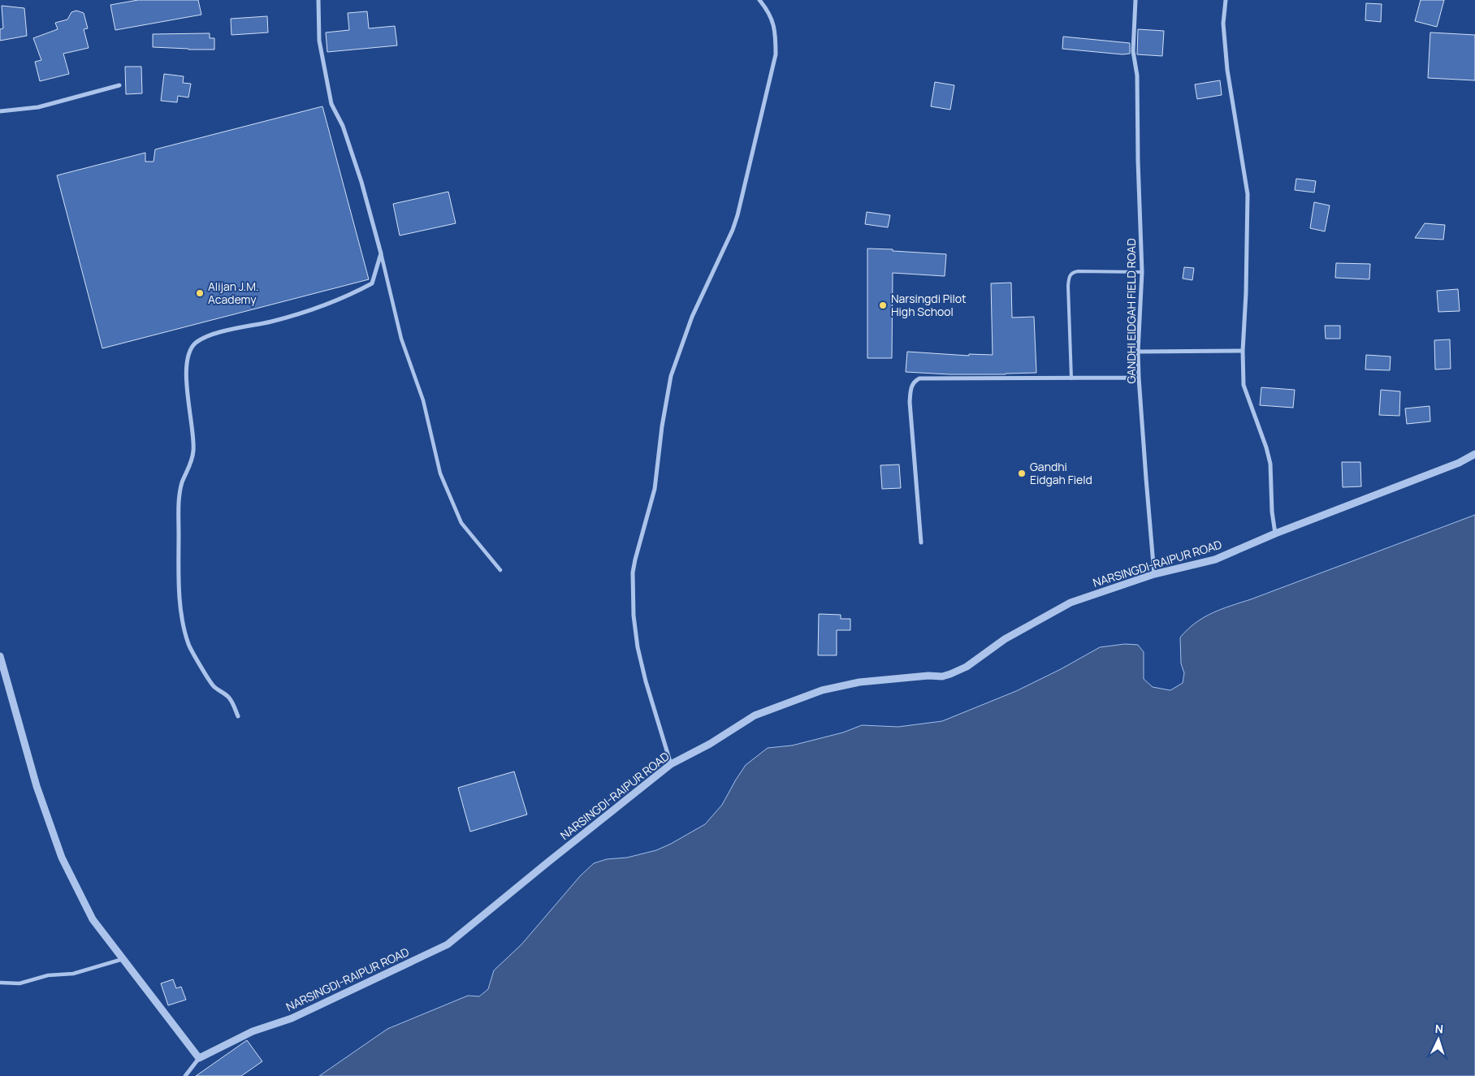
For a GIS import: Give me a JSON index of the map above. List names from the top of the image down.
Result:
{
  "streets": {
    "street": ["GANDHI EIDGAH FIELD ROAD", "NARSINGDI-RAIPUR ROAD"]
  },
  "crossings": [
    ["GANDHI EIDGAH FIELD ROAD", "NARSINGDI-RAIPUR ROAD"]
  ],
  "places": ["Alijan J.M. Academy", "Narsingdi Pilot High School", "Gandhi Eidgah Field"],
  "north": "top"
}
